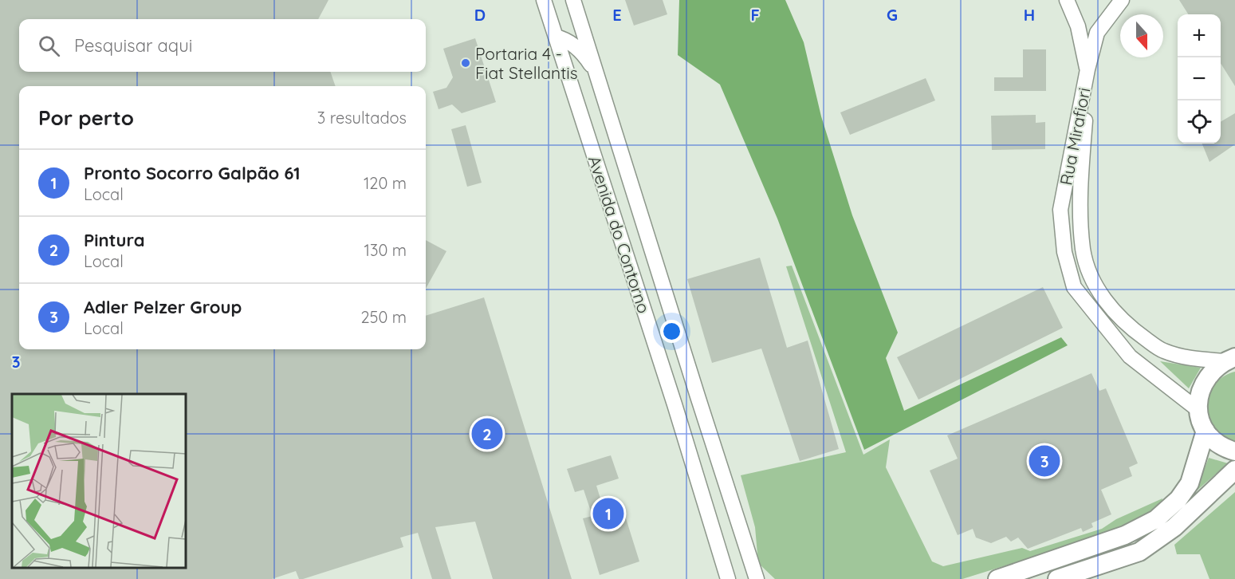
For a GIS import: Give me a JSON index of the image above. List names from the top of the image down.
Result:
{
  "streets": {
    "street": ["Rua Mirafiori", "Avenida do Contorno"]
  },
  "places": ["Portaria 4 - Fiat Stellantis"],
  "north": "bottom",
  "page": {
    "map_buttons": ["+", "−"],
    "search": "Pesquisar aqui",
    "heading": ["Por perto", "3 resultados"],
    "list": [
      {
        "mark": "1",
        "name": "Pronto Socorro Galpão 61",
        "note": "Local",
        "value": "120 m"
      },
      {
        "mark": "2",
        "name": "Pintura",
        "note": "Local",
        "value": "130 m"
      },
      {
        "mark": "3",
        "name": "Adler Pelzer Group",
        "note": "Local",
        "value": "250 m"
      }
    ],
    "pins": ["2", "3", "1"]
  },
  "grid": {
    "columns": [
      "D",
      "E",
      "F",
      "G",
      "H"
    ],
    "rows": ["3"]
  }
}
